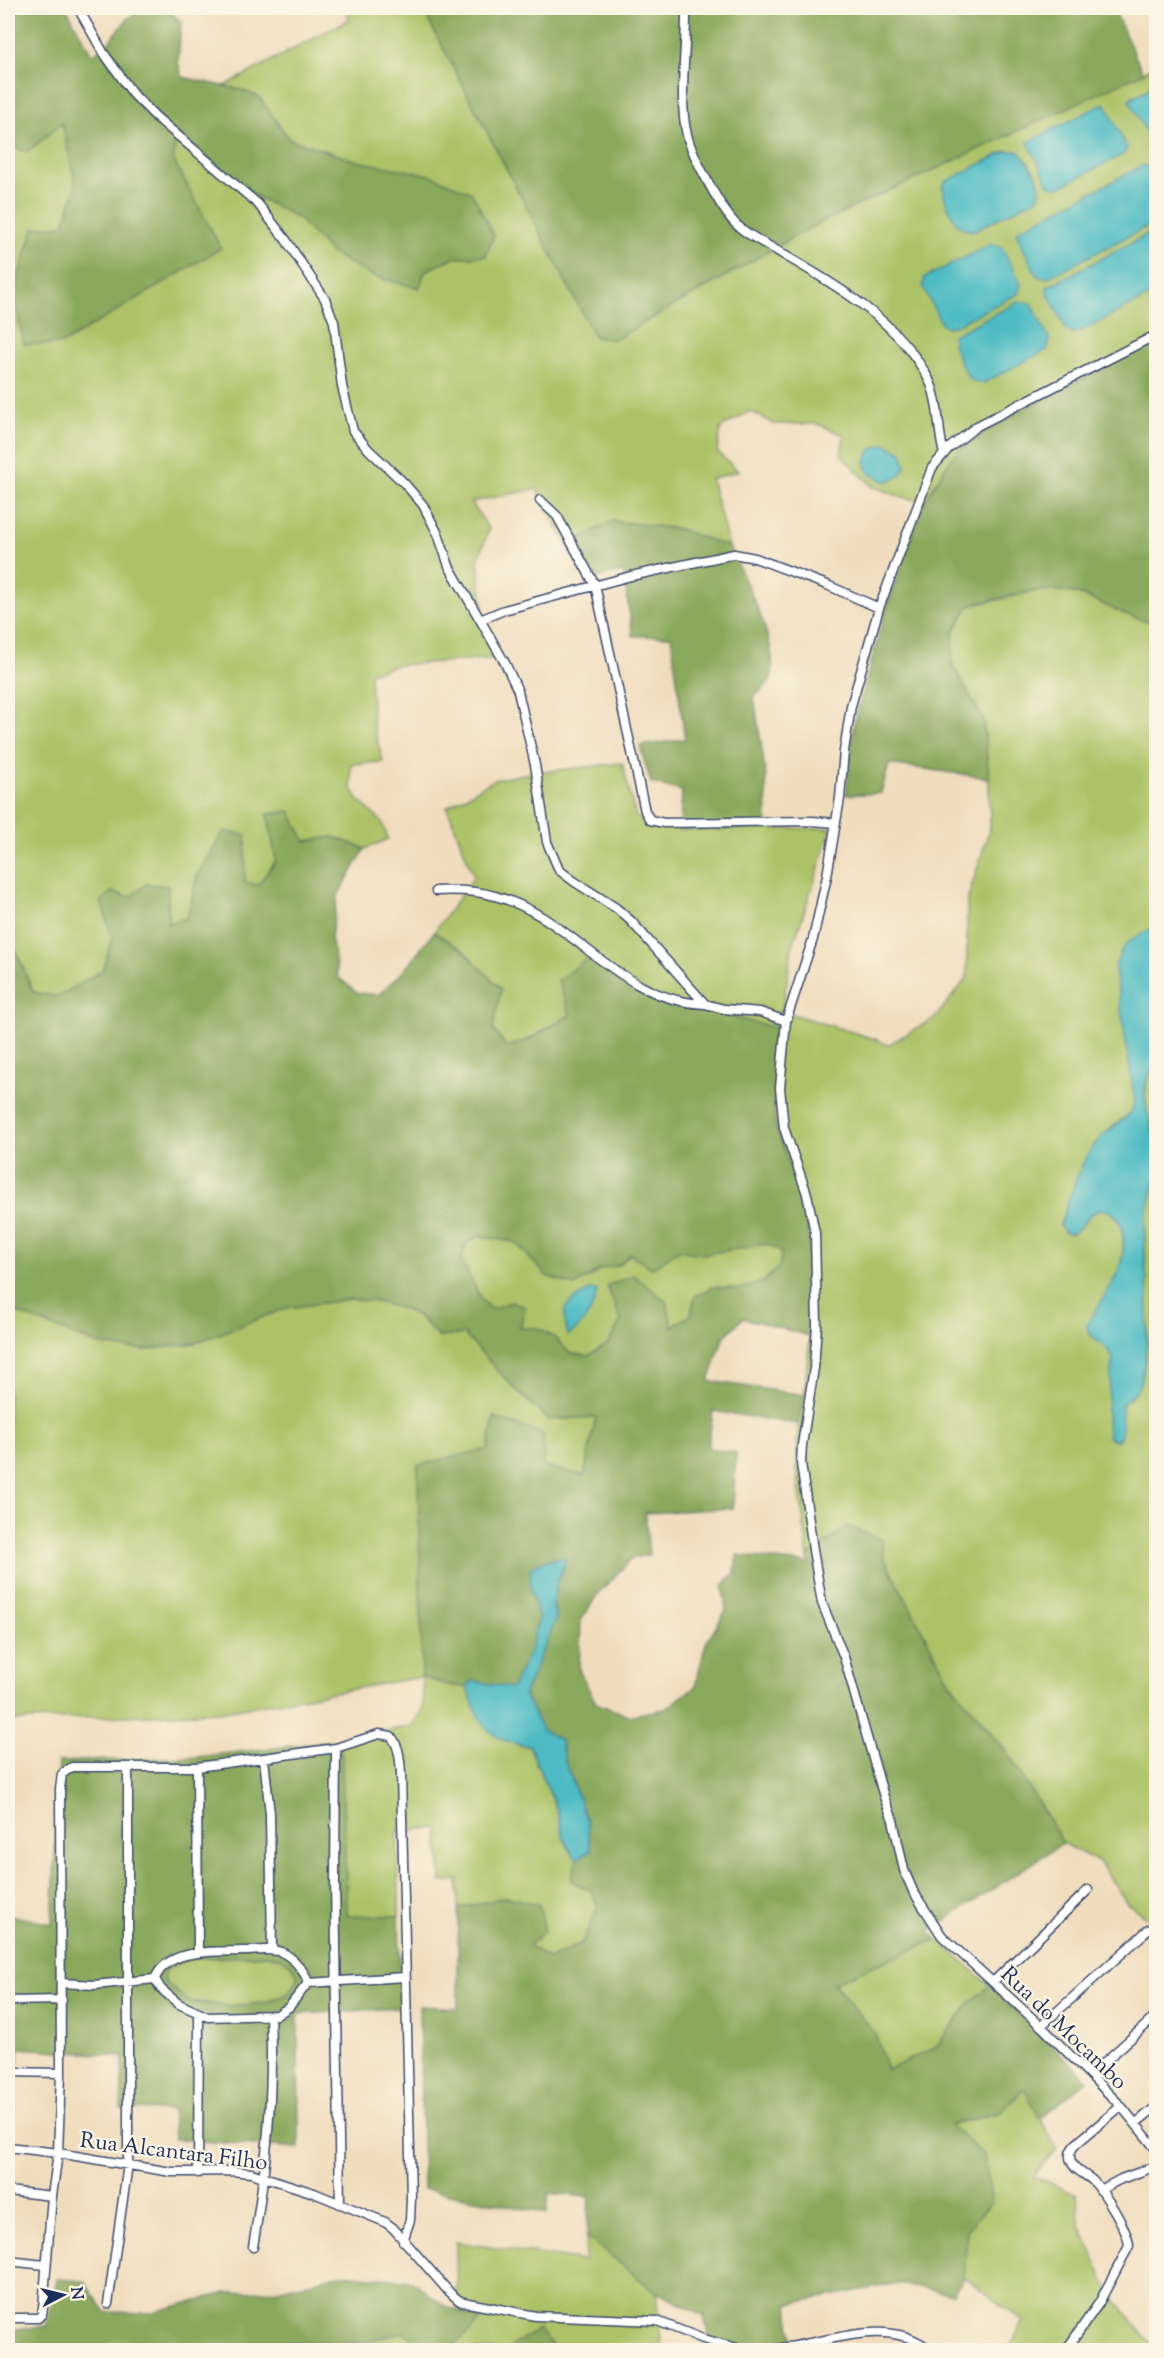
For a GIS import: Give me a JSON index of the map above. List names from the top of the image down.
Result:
{
  "streets": {
    "street": ["Rua do Mocambo", "Rua Alcantara Filho"]
  },
  "north": "right"
}
